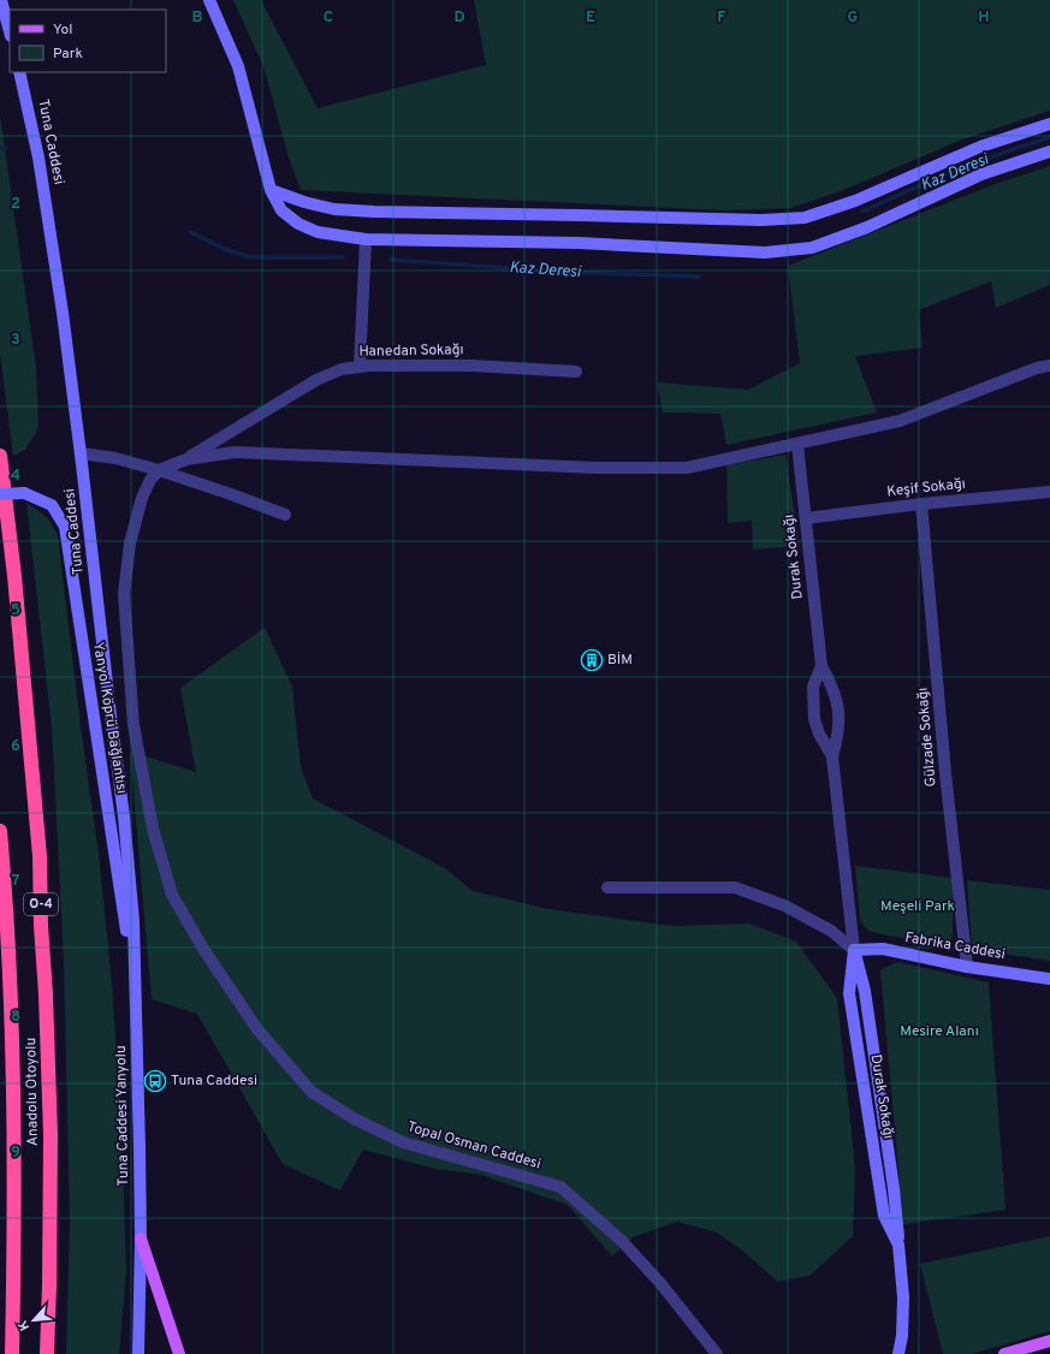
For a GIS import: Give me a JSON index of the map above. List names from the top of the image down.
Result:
{
  "streets": {
    "highway": ["O-4", "Anadolu Otoyolu"],
    "main road": [
      "Tuna Caddesi",
      "Durak Sokağı",
      "Yanyol Köprü Bağlantısı",
      "Fabrika Caddesi",
      "Tuna Caddesi Yanyolu"
    ],
    "street": [
      "Hanedan Sokağı",
      "Keşif Sokağı",
      "Gülzade Sokağı",
      "Topal Osman Caddesi"
    ]
  },
  "crossings": [
    ["Tuna Caddesi", "Yanyol Köprü Bağlantısı"],
    ["Tuna Caddesi", "Tuna Caddesi Yanyolu"],
    ["Keşif Sokağı", "Durak Sokağı"],
    ["Keşif Sokağı", "Gülzade Sokağı"],
    ["Durak Sokağı", "Fabrika Caddesi"],
    ["Yanyol Köprü Bağlantısı", "Tuna Caddesi Yanyolu"],
    ["Gülzade Sokağı", "Fabrika Caddesi"]
  ],
  "water": ["Kaz Deresi"],
  "parks": ["Meşeli Park", "Mesire Alanı"],
  "places": {
    "building": ["BİM"],
    "bus stop": ["Tuna Caddesi"]
  },
  "legend": ["Yol", "Park"],
  "north": "bottom left",
  "grid": {
    "columns": [
      "B",
      "C",
      "D",
      "E",
      "F",
      "G",
      "H"
    ],
    "rows": [
      "2",
      "3",
      "4",
      "5",
      "6",
      "7",
      "8",
      "9"
    ]
  }
}
